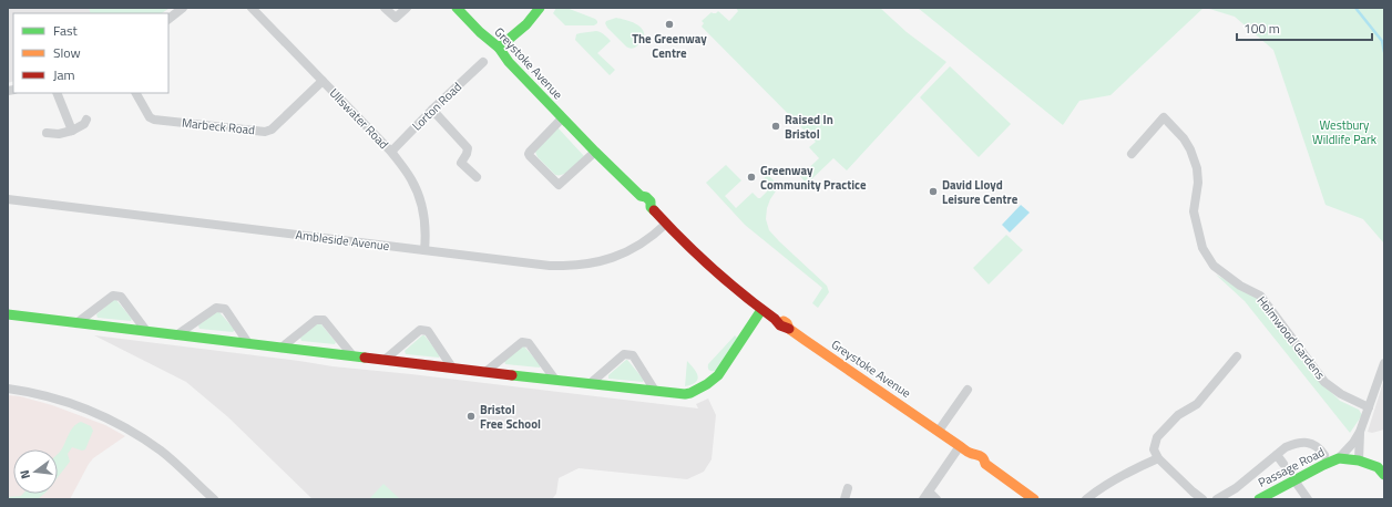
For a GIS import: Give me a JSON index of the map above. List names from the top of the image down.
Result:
{
  "streets": {
    "street": [
      "Greystoke Avenue",
      "Lorton Road",
      "Ullswater Road",
      "Marbeck Road",
      "Ambleside Avenue",
      "Holmwood Gardens",
      "Passage Road"
    ]
  },
  "crossings": [
    ["Greystoke Avenue", "Ambleside Avenue"],
    ["Lorton Road", "Ullswater Road"],
    ["Ullswater Road", "Marbeck Road"],
    ["Ullswater Road", "Ambleside Avenue"]
  ],
  "parks": ["Westbury Wildlife Park"],
  "places": [
    "The Greenway Centre",
    "Raised In Bristol",
    "Greenway Community Practice",
    "David Lloyd Leisure Centre",
    "Bristol Free School"
  ],
  "legend": ["Fast", "Slow", "Jam"],
  "scale_bar": "100 m",
  "north": "left"
}
